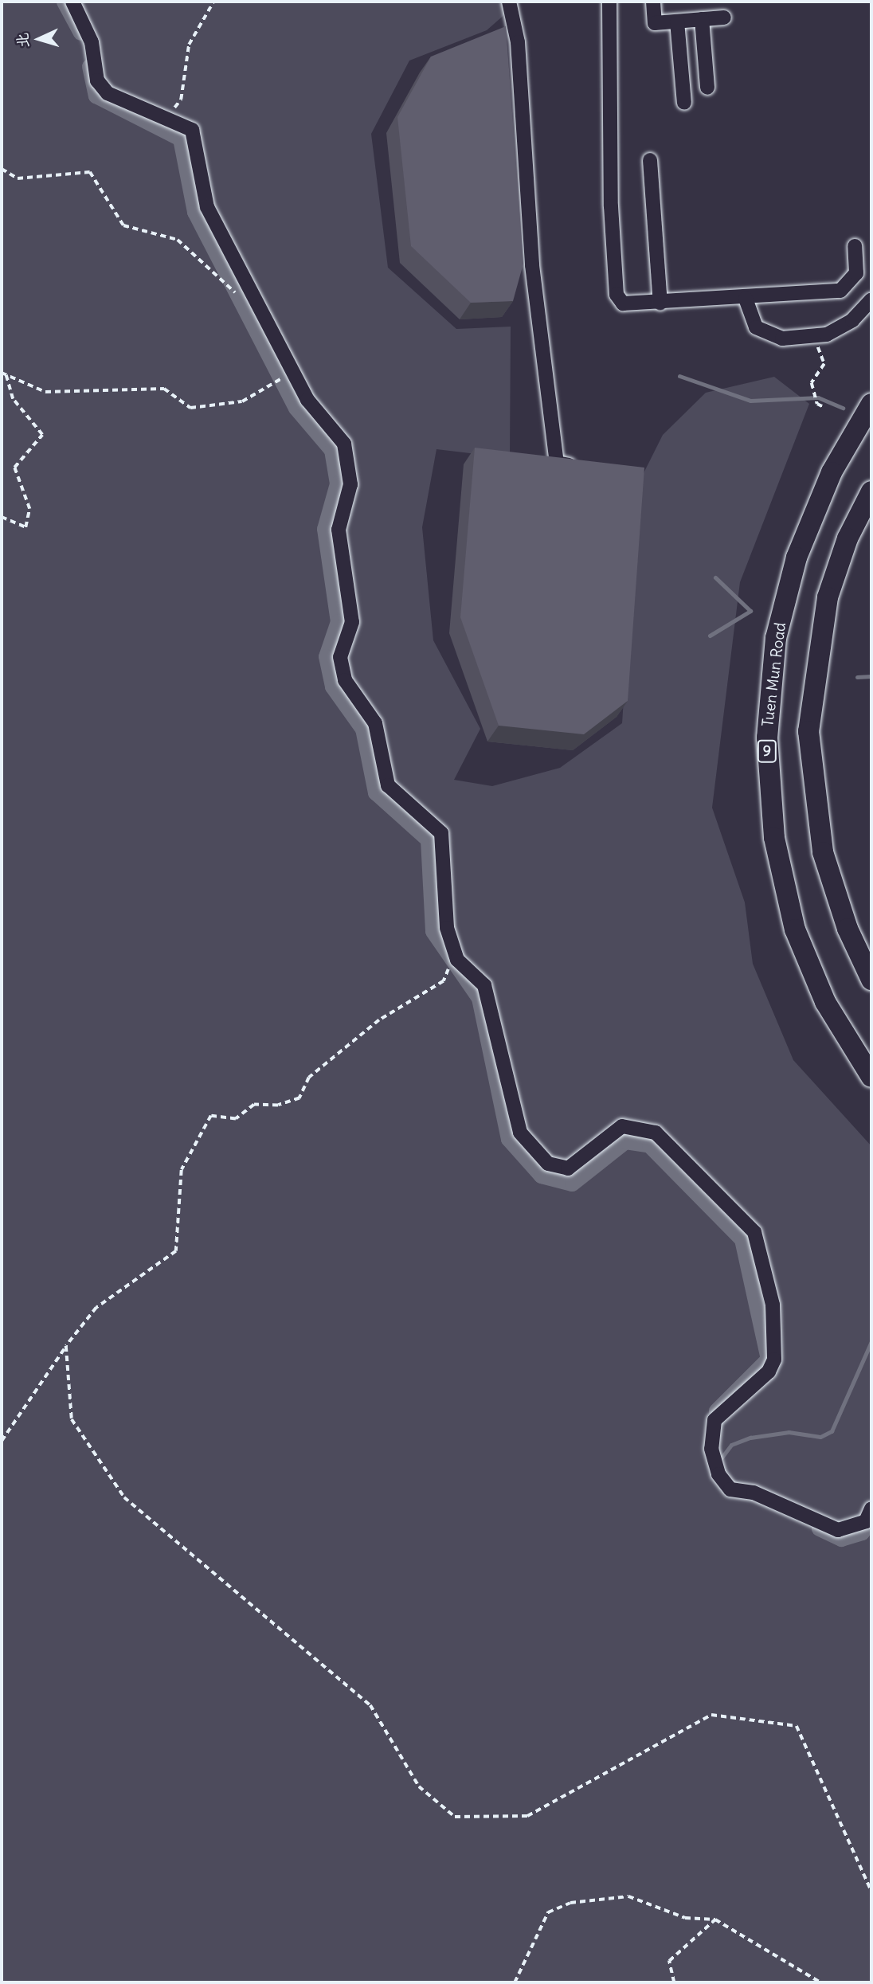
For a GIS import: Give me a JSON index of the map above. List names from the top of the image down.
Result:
{
  "streets": {
    "highway": ["Tuen Mun Road", "9"]
  },
  "north": "left"
}
